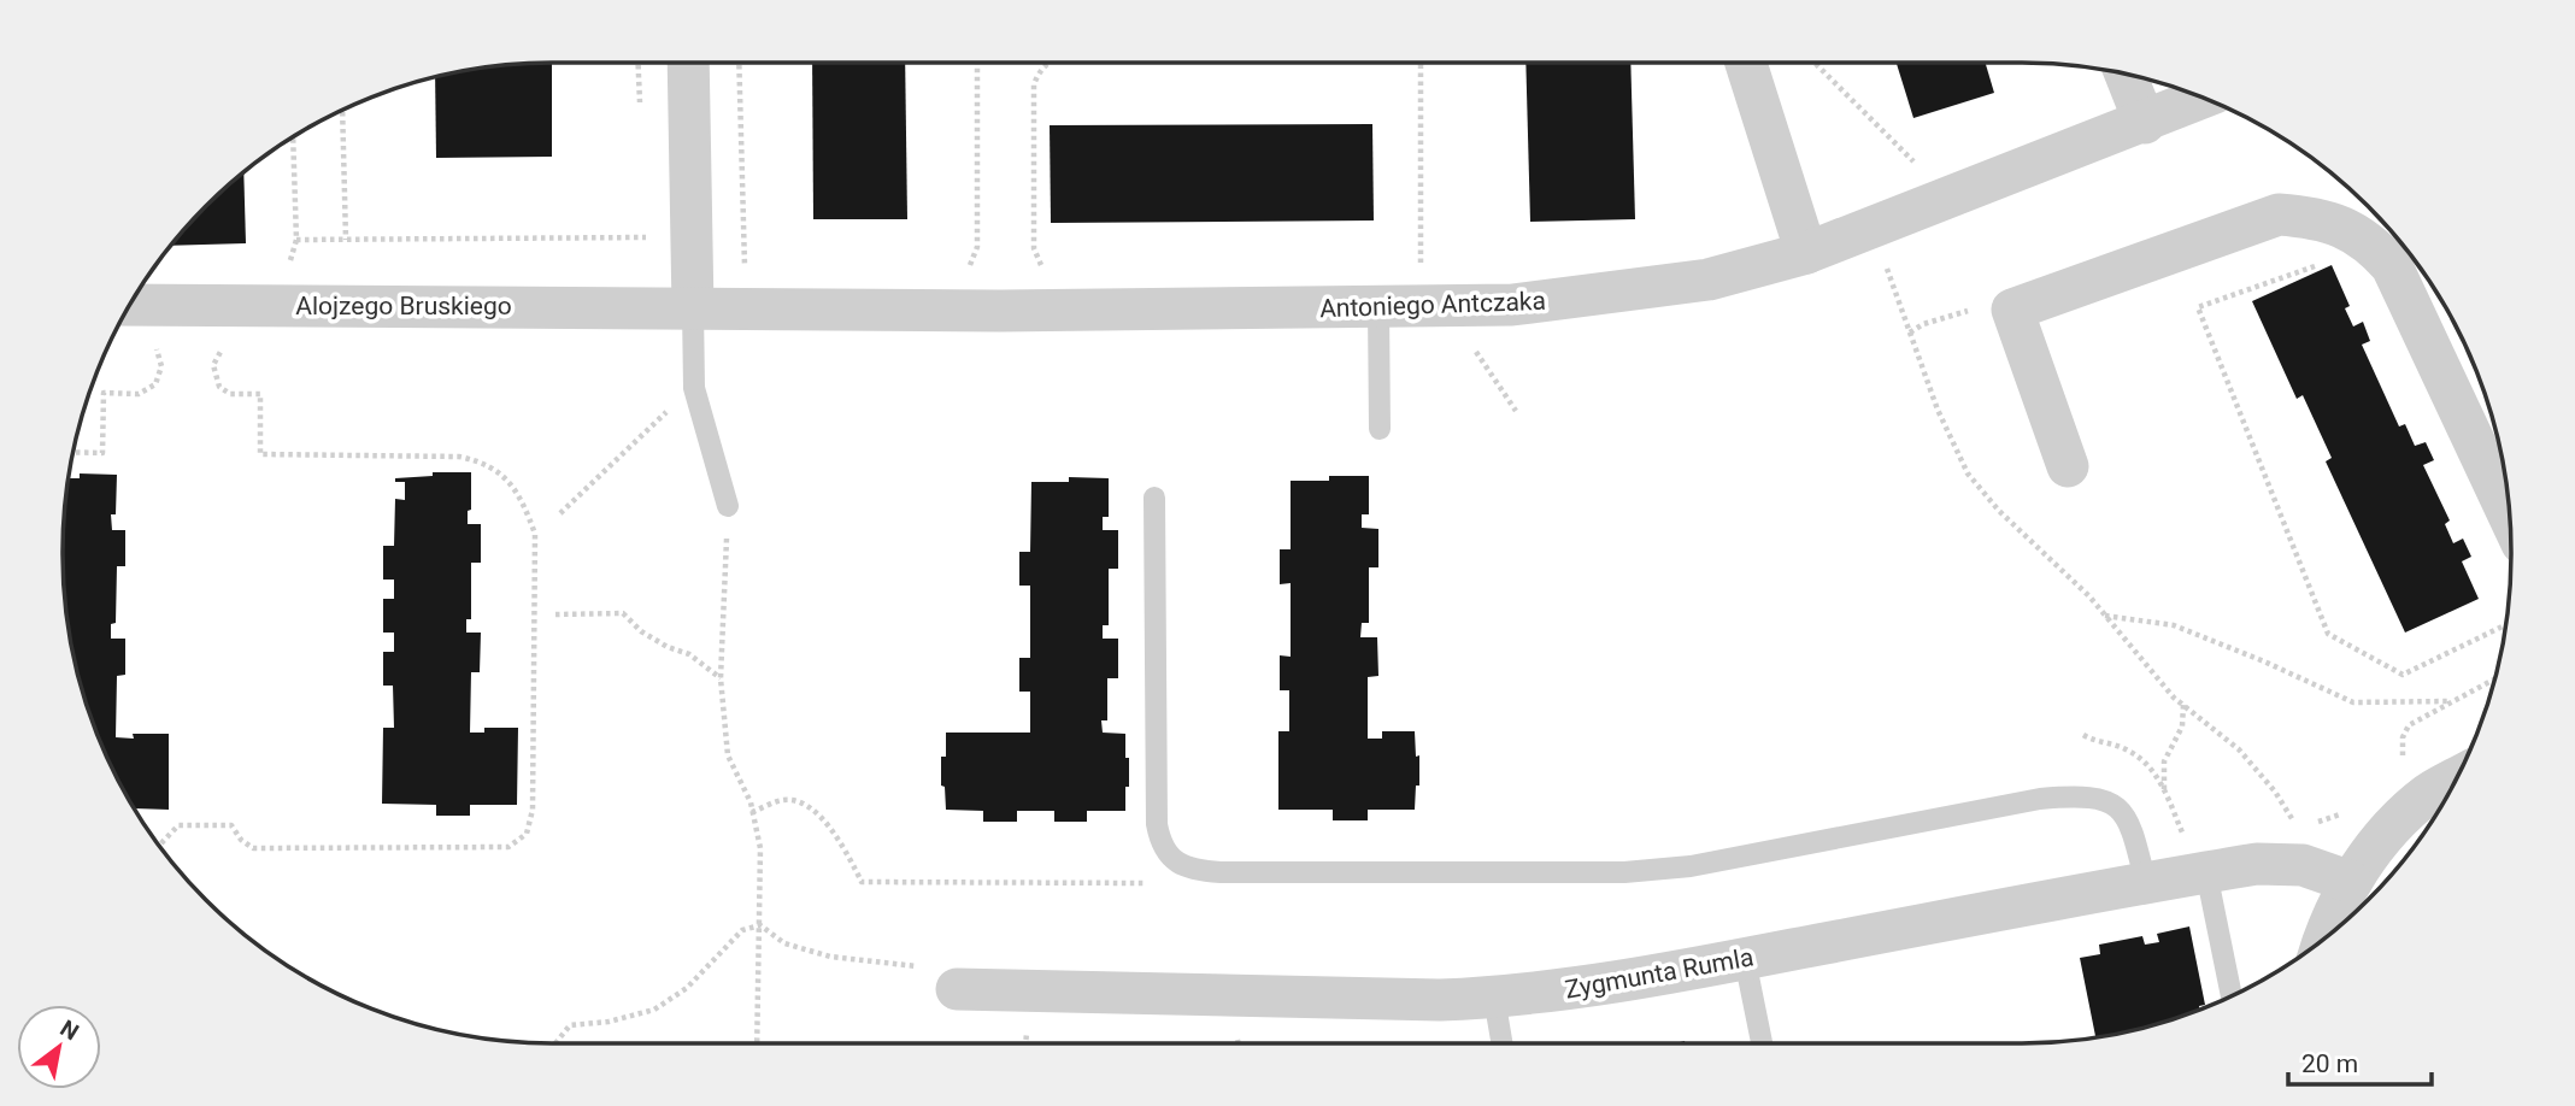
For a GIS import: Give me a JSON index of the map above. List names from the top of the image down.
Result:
{
  "streets": {
    "street": ["Antoniego Antczaka", "Alojzego Bruskiego", "Zygmunta Rumla"]
  },
  "crossings": [
    ["Antoniego Antczaka", "Alojzego Bruskiego"]
  ],
  "scale_bar": "20 m",
  "north": "top right"
}
